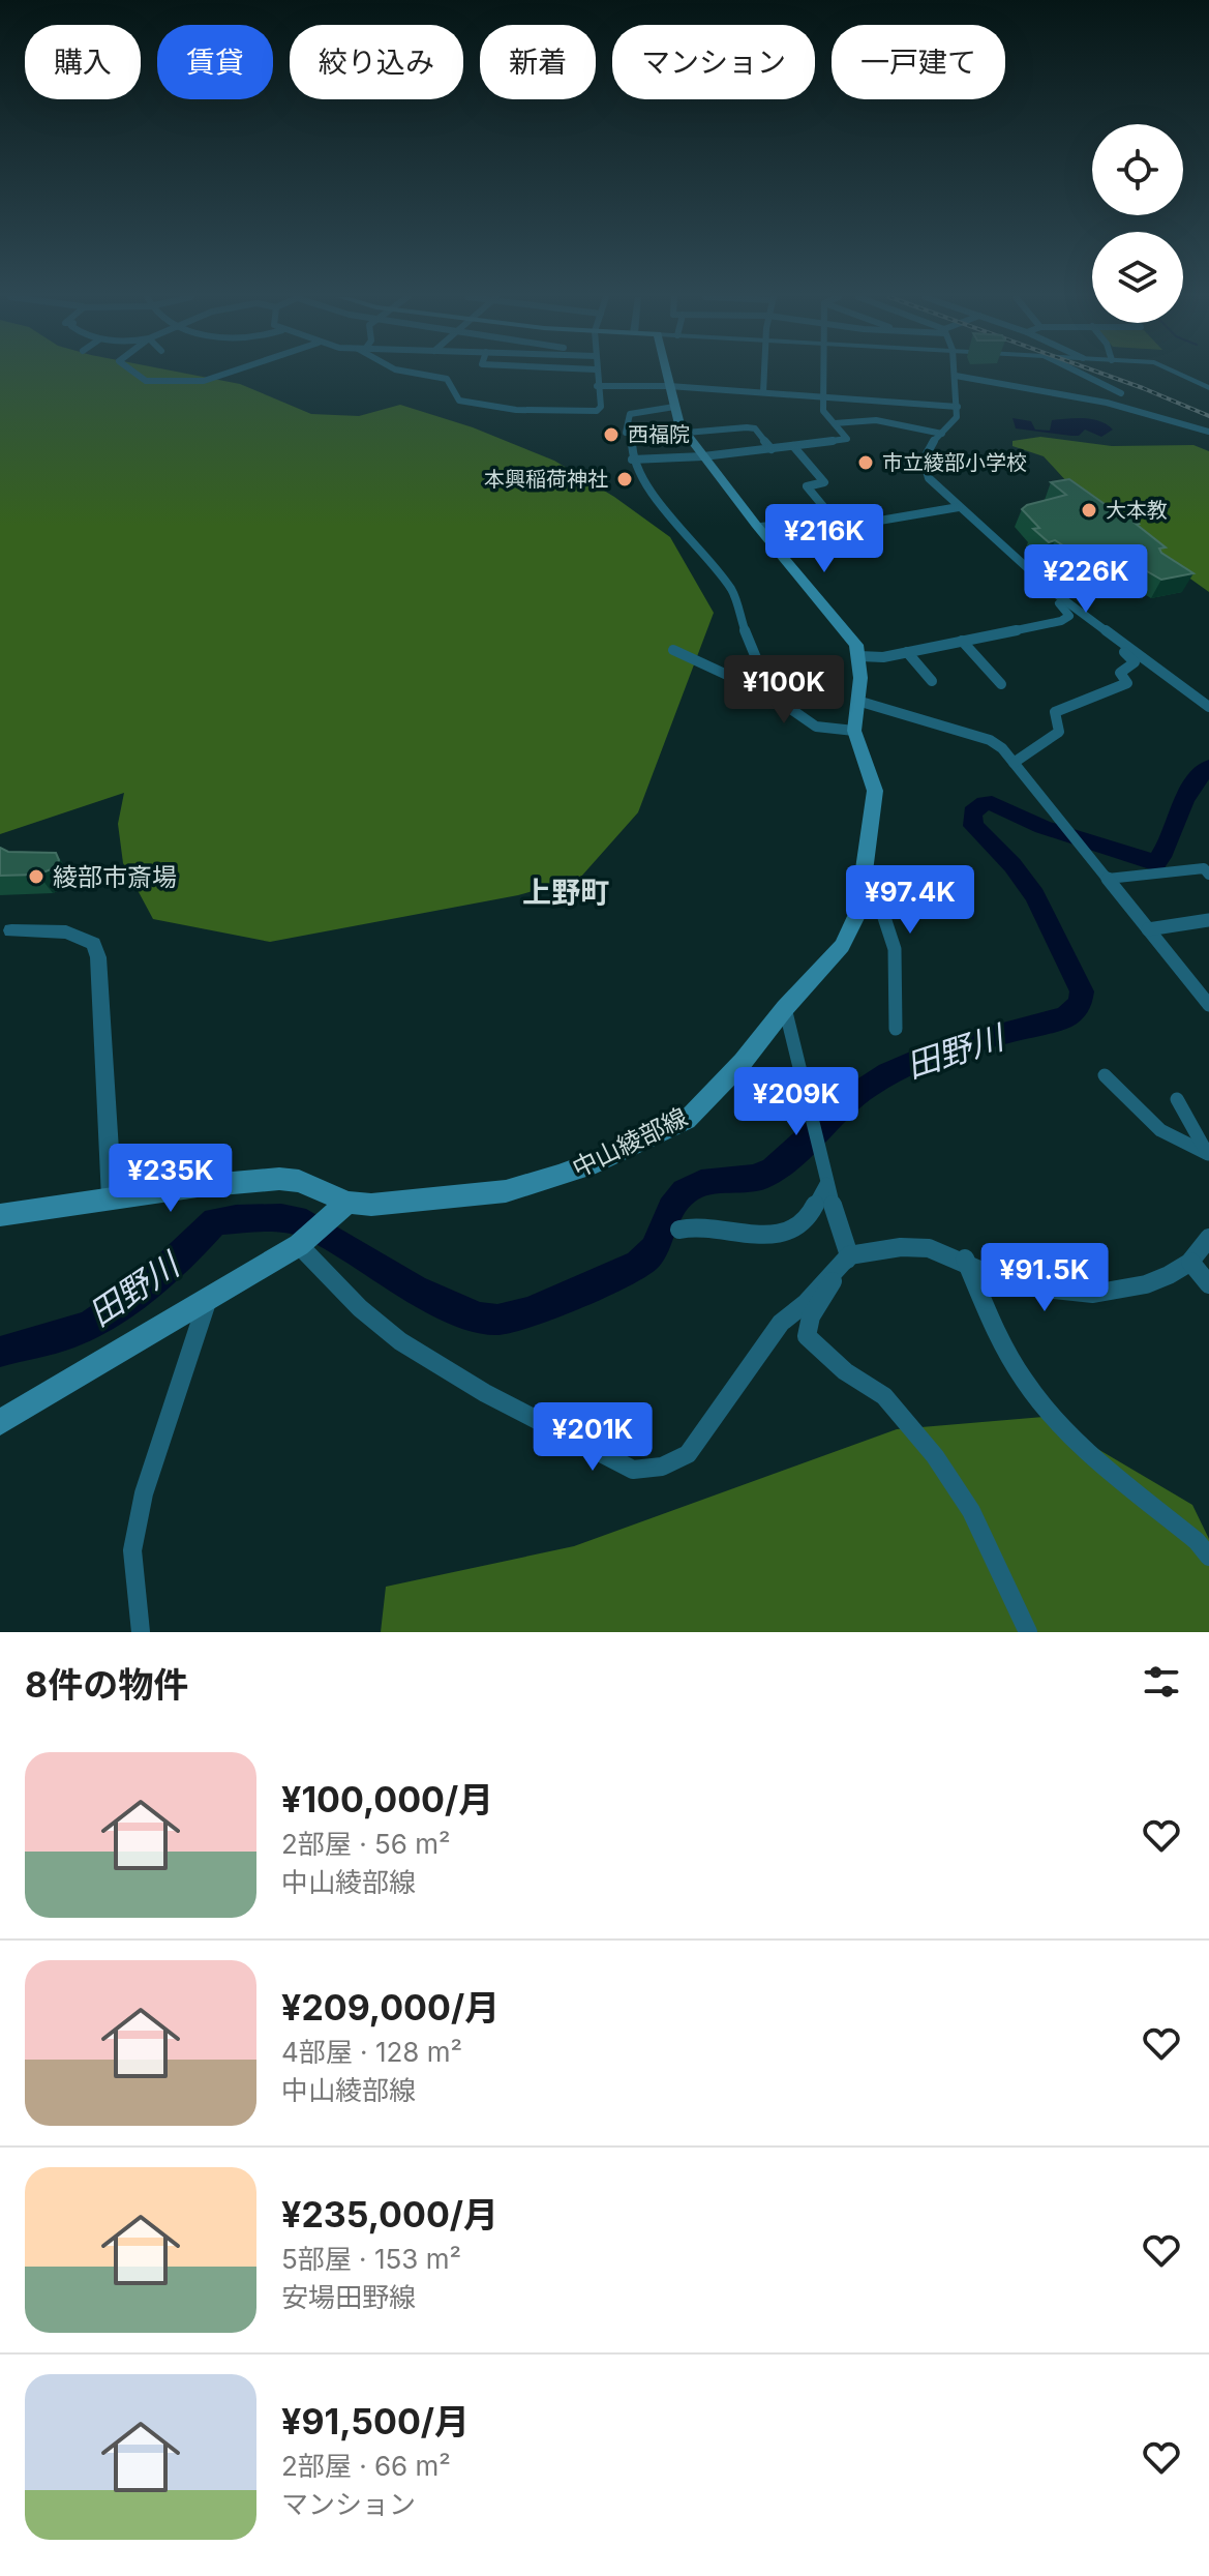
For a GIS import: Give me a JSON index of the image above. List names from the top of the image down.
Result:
{
  "streets": {
    "main road": ["中山綾部線"]
  },
  "districts": ["上野町"],
  "water": ["田野川"],
  "places": [
    "西福院",
    "市立綾部小学校",
    "本興稲荷神社",
    "大本教",
    "綾部市斎場"
  ],
  "page": {
    "chip": [
      "購入",
      "賃貸",
      "絞り込み",
      "新着",
      "マンション",
      "一戸建て"
    ],
    "price": [
      "¥216K",
      "¥226K",
      "¥100K",
      "¥97.4K",
      "¥209K",
      "¥235K",
      "¥91.5K",
      "¥201K"
    ],
    "heading": "8件の物件",
    "list": [
      {
        "name": "¥100,000/月",
        "note": "2部屋 · 56 m² · 中山綾部線"
      },
      {
        "name": "¥209,000/月",
        "note": "4部屋 · 128 m² · 中山綾部線"
      },
      {
        "name": "¥235,000/月",
        "note": "5部屋 · 153 m² · 安場田野線"
      },
      {
        "name": "¥91,500/月",
        "note": "2部屋 · 66 m² · マンション"
      }
    ]
  }
}
